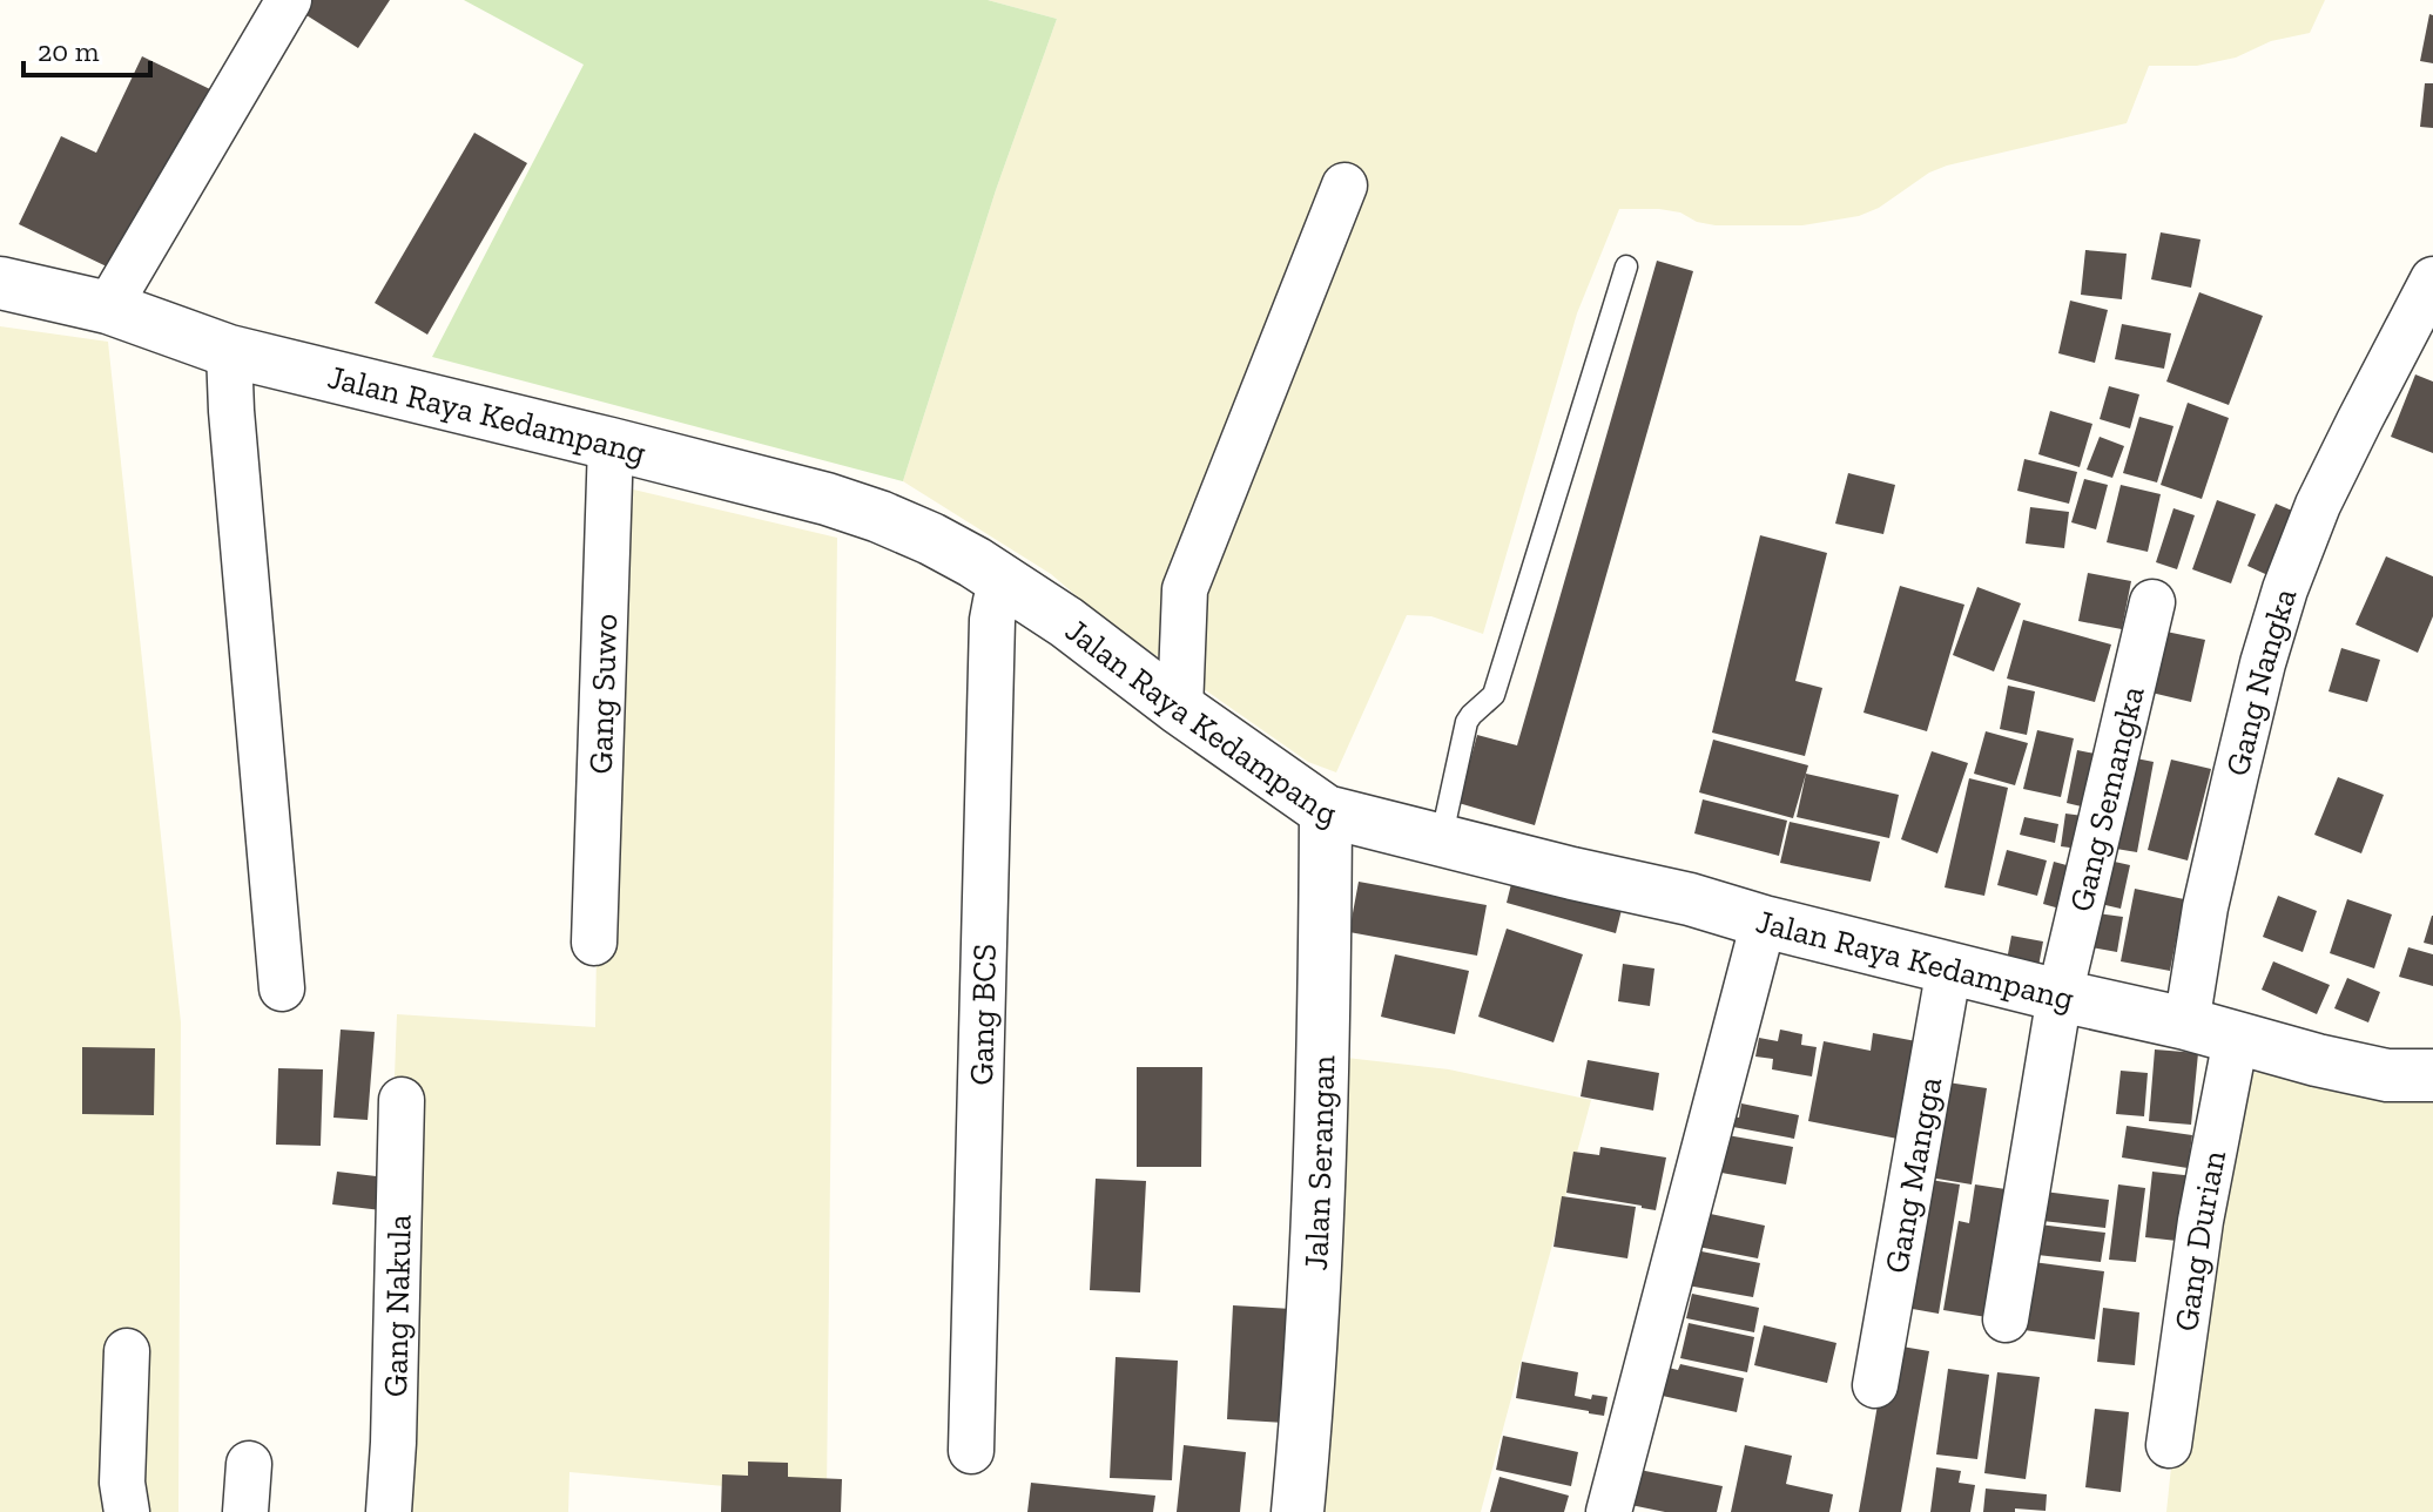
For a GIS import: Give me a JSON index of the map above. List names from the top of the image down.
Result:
{
  "streets": {
    "street": [
      "Jalan Raya Kedampang",
      "Gang Nangka",
      "Gang Suwo",
      "Gang Semangka",
      "Gang BCS",
      "Jalan Serangan",
      "Gang Mangga",
      "Gang Durian",
      "Gang Nakula"
    ]
  },
  "crossings": [
    ["Jalan Raya Kedampang", "Gang Nangka"],
    ["Jalan Raya Kedampang", "Gang Suwo"],
    ["Jalan Raya Kedampang", "Gang Semangka"],
    ["Jalan Raya Kedampang", "Gang BCS"],
    ["Jalan Raya Kedampang", "Jalan Serangan"],
    ["Jalan Raya Kedampang", "Gang Mangga"],
    ["Jalan Raya Kedampang", "Gang Durian"]
  ],
  "scale_bar": "20 m"
}
